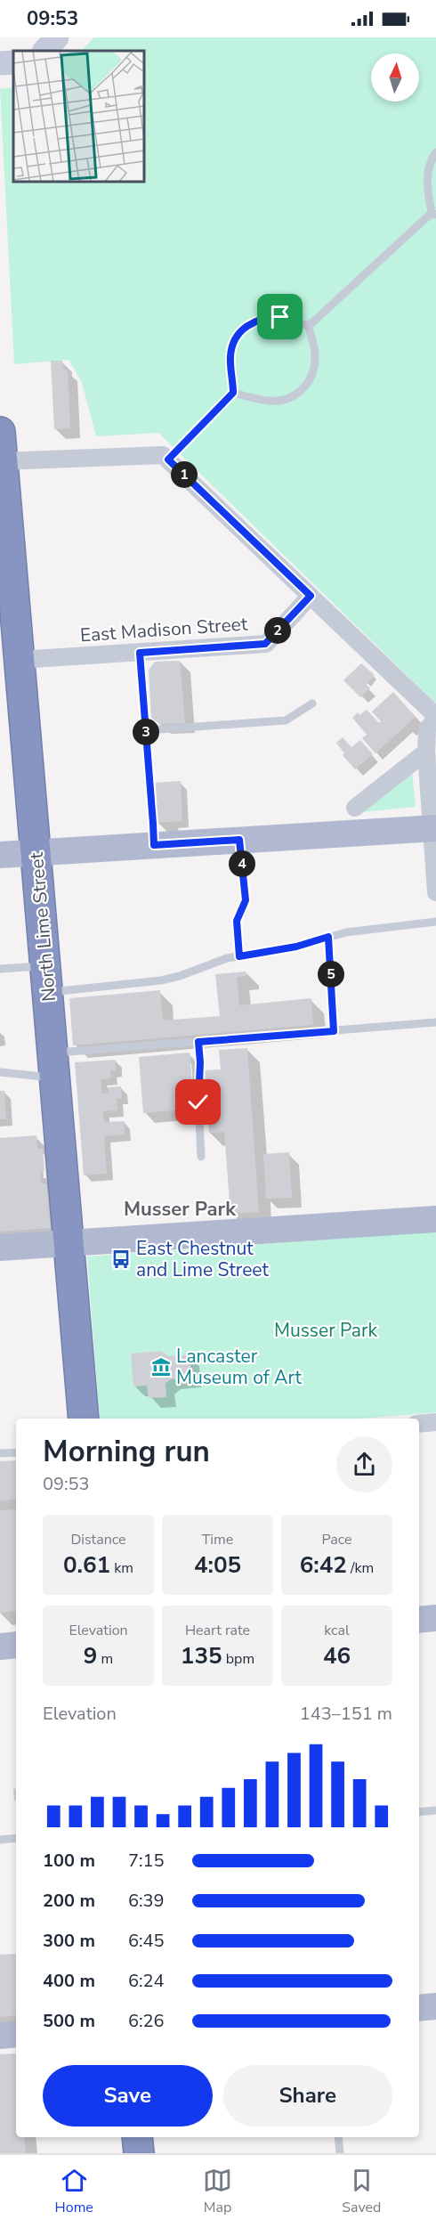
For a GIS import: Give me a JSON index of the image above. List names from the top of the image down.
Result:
{
  "streets": {
    "highway": ["North Lime Street"],
    "street": ["East Madison Street"]
  },
  "crossings": [
    ["East Madison Street", "North Lime Street"]
  ],
  "districts": ["Musser Park"],
  "parks": ["Musser Park"],
  "places": {
    "bus stop": ["East Chestnut and Lime Street"],
    "museum": ["Lancaster Museum of Art"]
  },
  "north": "top",
  "page": {
    "status": "09:53",
    "pins": [
      "1",
      "2",
      "3",
      "4",
      "5"
    ],
    "heading": ["Morning run", "09:53"],
    "stats": [
      ["Distance", "0.61 km"],
      ["Time", "4:05"],
      ["Pace", "6:42 /km"],
      ["Elevation", "9 m"],
      ["Heart rate", "135 bpm"],
      ["kcal", "46"]
    ],
    "chart": ["Elevation", "143–151 m"],
    "list": [
      {
        "name": "100 m",
        "note": "7:15"
      },
      {
        "name": "200 m",
        "note": "6:39"
      },
      {
        "name": "300 m",
        "note": "6:45"
      },
      {
        "name": "400 m",
        "note": "6:24"
      },
      {
        "name": "500 m",
        "note": "6:26"
      }
    ],
    "buttons": ["Save", "Share"],
    "tabs": ["Home", "Map", "Saved"]
  }
}
